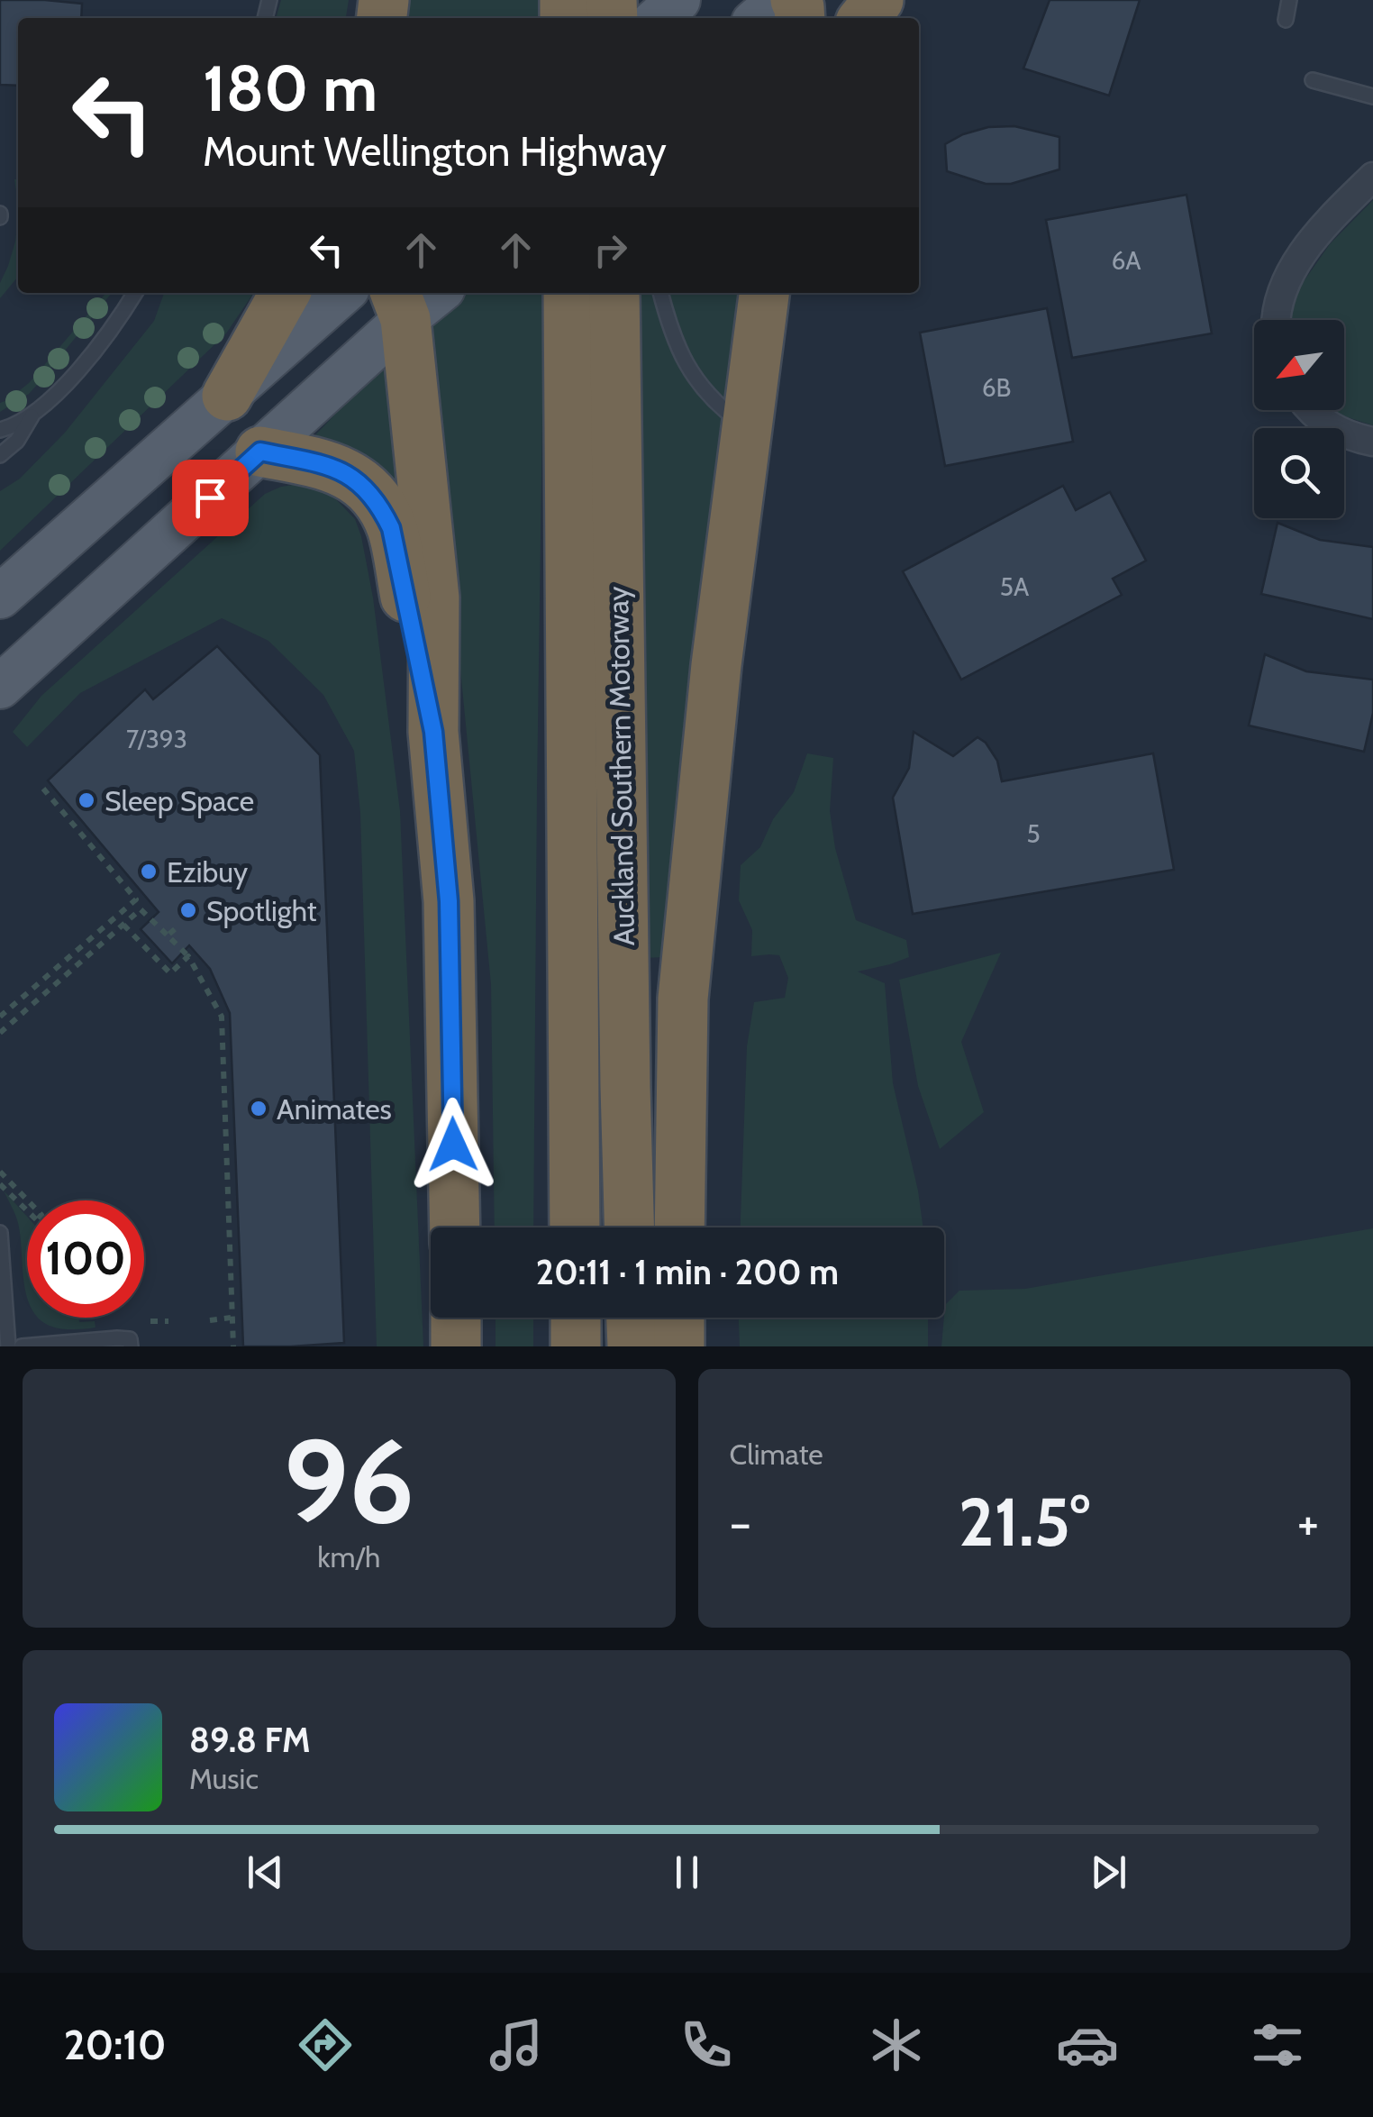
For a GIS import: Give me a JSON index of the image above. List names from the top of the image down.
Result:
{
  "streets": {
    "highway": ["Auckland Southern Motorway"]
  },
  "places": [
    "Sleep Space",
    "Ezibuy",
    "Spotlight",
    "Animates"
  ],
  "house_numbers": [
    "6A",
    "6B",
    "5A",
    "7/393",
    "5"
  ],
  "north": "bottom left",
  "page": {
    "turn": ["180 m", "Mount Wellington Highway"],
    "limit": "100",
    "trip": "20:11 · 1 min · 200 m",
    "tile": [
      ["96", "km/h"],
      "Climate"
    ],
    "heat": ["−", "21.5°", "+"],
    "song": ["89.8 FM", "Music"],
    "tabs": "20:10"
  }
}
